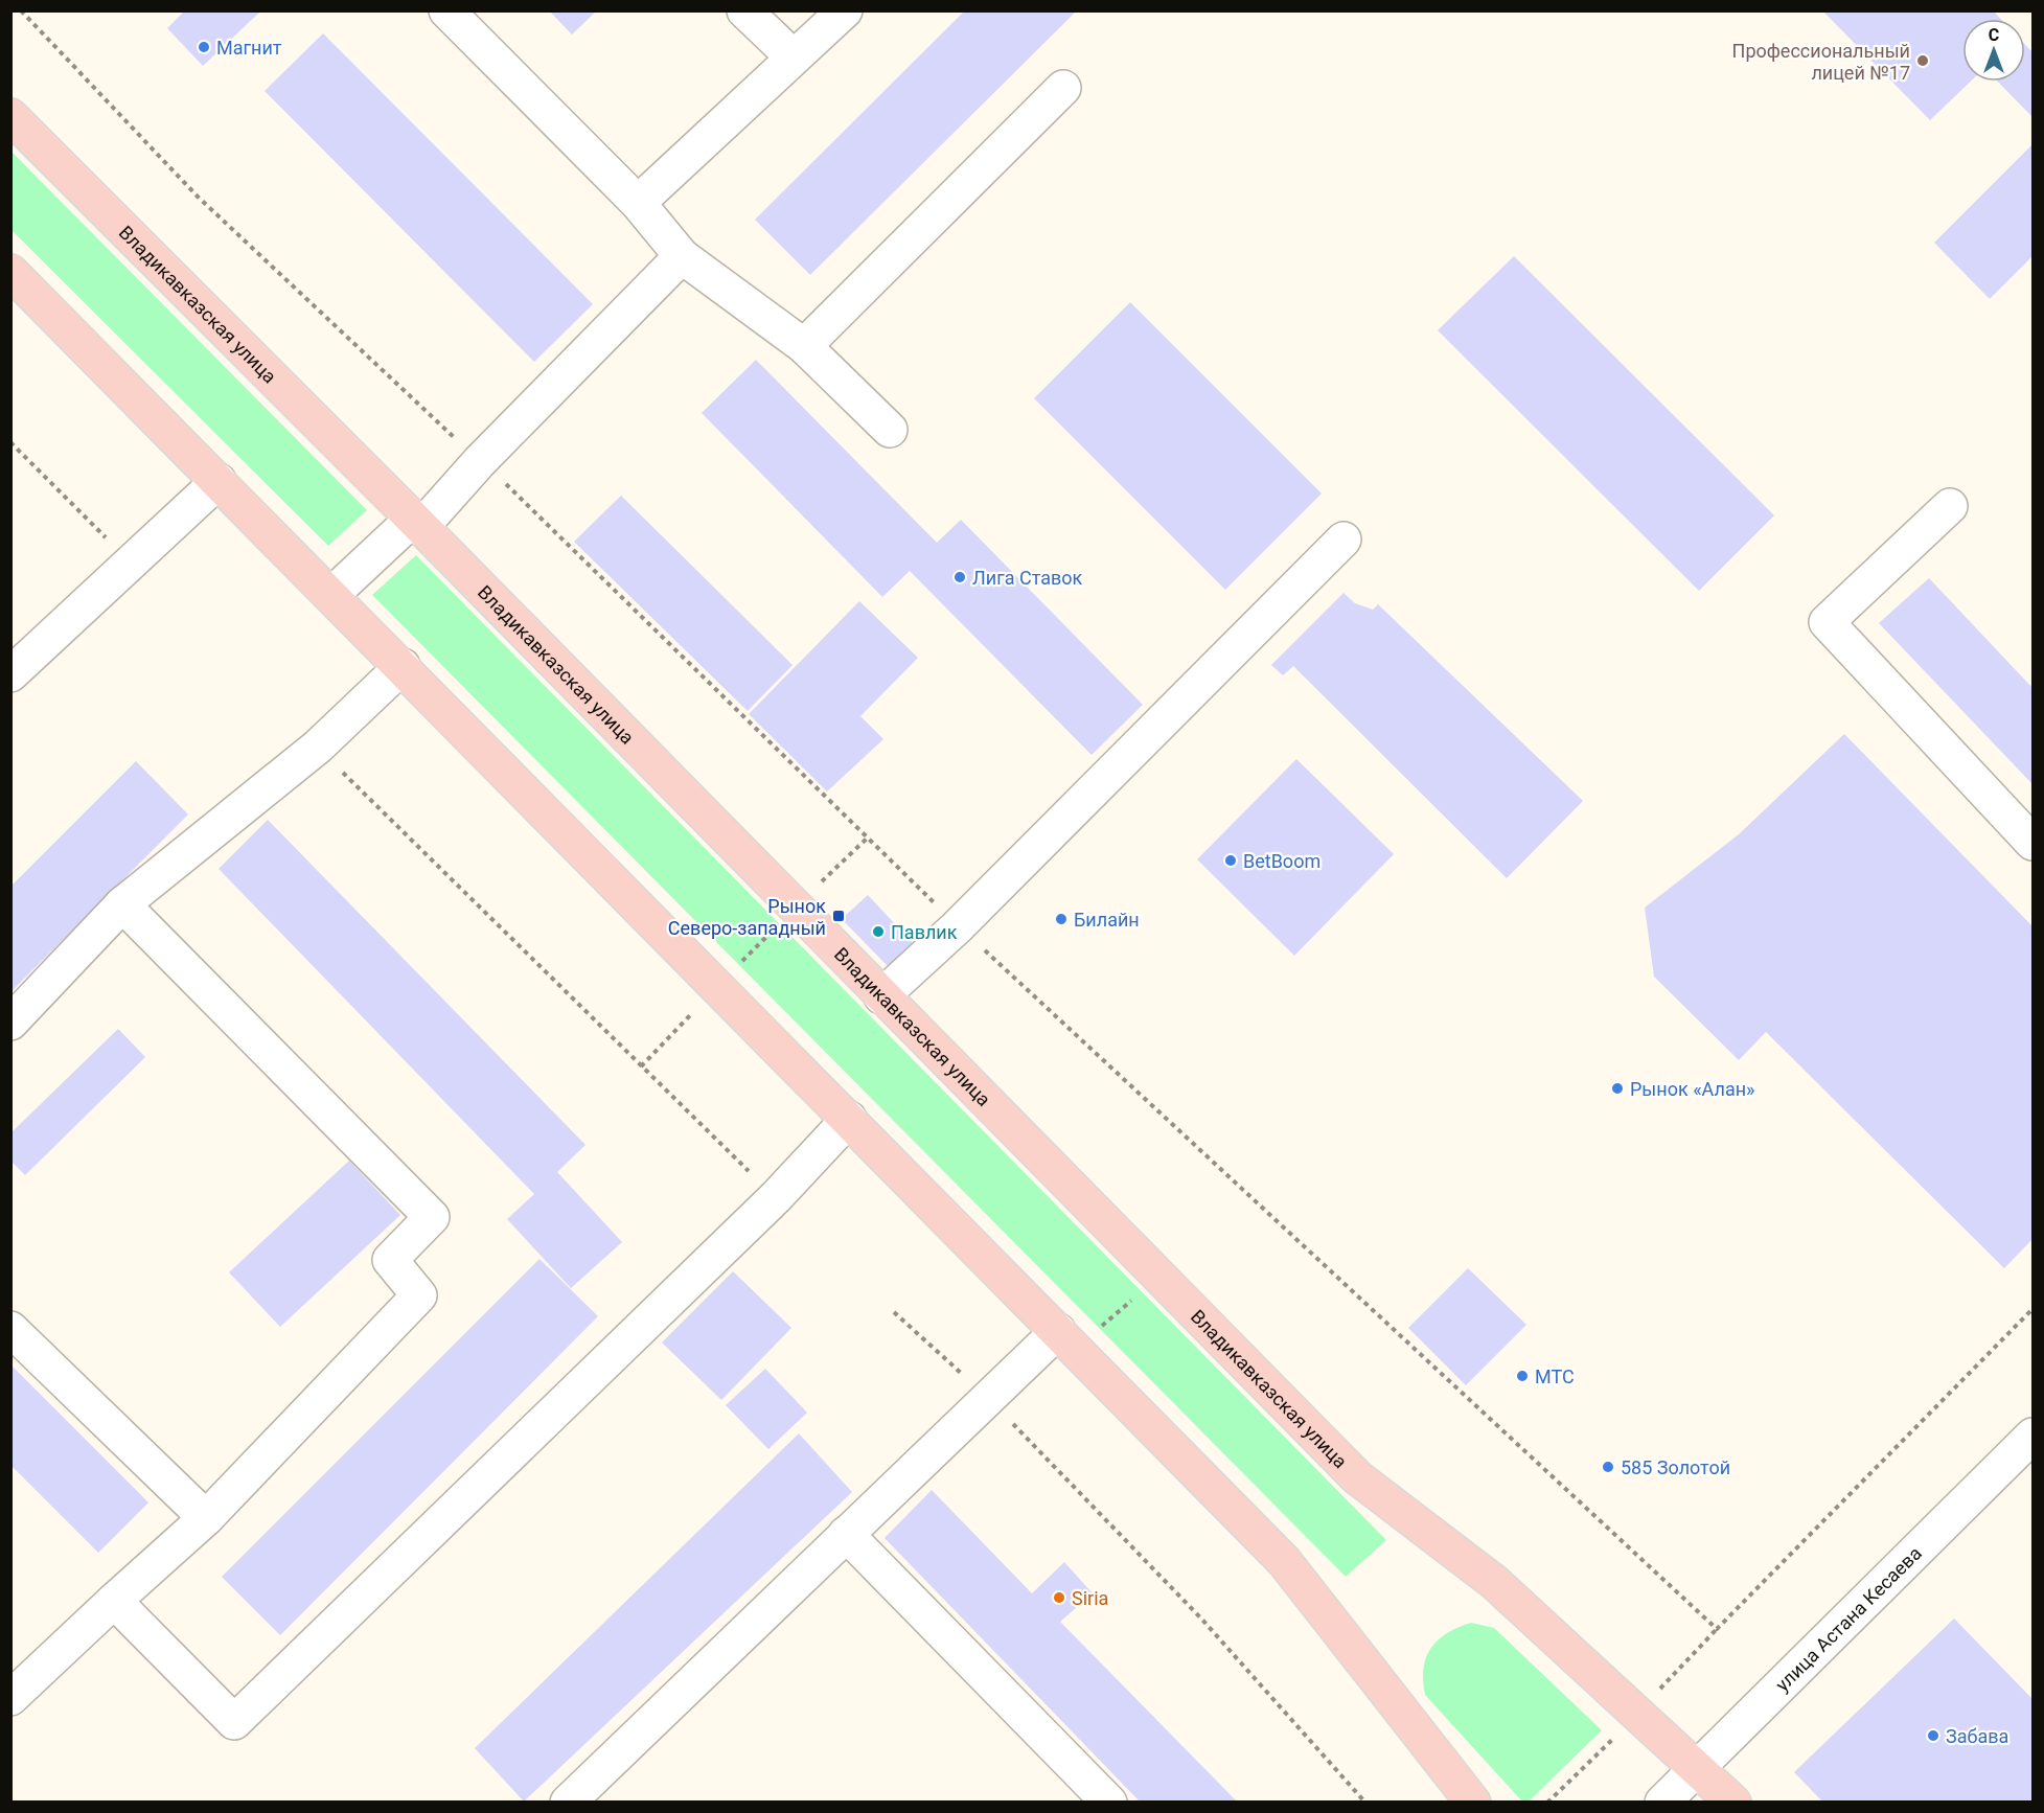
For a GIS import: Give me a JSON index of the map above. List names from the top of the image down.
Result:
{
  "streets": {
    "main road": ["Владикавказская улица"],
    "street": ["улица Астана Кесаева"]
  },
  "crossings": [
    ["Владикавказская улица", "улица Астана Кесаева"]
  ],
  "places": {
    "other": [
      "Магнит",
      "Профессиональный лицей №17",
      "Лига Ставок",
      "BetBoom",
      "Билайн",
      "Павлик",
      "Рынок «Алан»",
      "МТС",
      "585 Золотой",
      "Siria",
      "Забава"
    ],
    "transit": ["Рынок Северо-западный"]
  },
  "north": "top"
}
